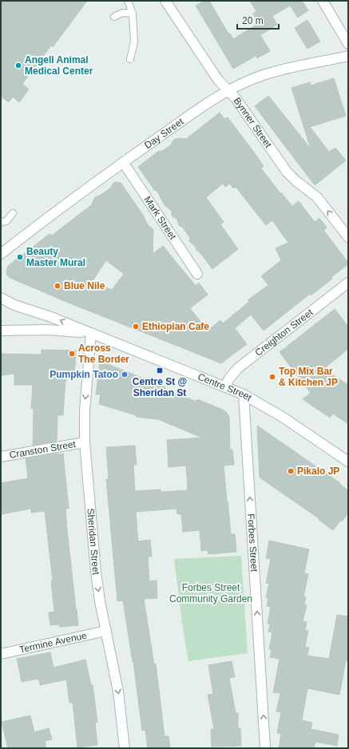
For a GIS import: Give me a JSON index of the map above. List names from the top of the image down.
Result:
{
  "streets": {
    "street": [
      "Bynner Street",
      "Day Street",
      "Mark Street",
      "Creighton Street",
      "Centre Street",
      "Cranston Street",
      "Sheridan Street",
      "Forbes Street",
      "Termine Avenue"
    ]
  },
  "crossings": [
    ["Bynner Street", "Day Street"],
    ["Day Street", "Mark Street"],
    ["Creighton Street", "Centre Street"],
    ["Centre Street", "Sheridan Street"],
    ["Centre Street", "Forbes Street"],
    ["Cranston Street", "Sheridan Street"],
    ["Sheridan Street", "Termine Avenue"]
  ],
  "one_way": ["Bynner Street", "Sheridan Street", "Forbes Street"],
  "parks": ["Forbes Street Community Garden"],
  "places": {
    "other": [
      "Angell Animal Medical Center",
      "Beauty Master Mural",
      "Blue Nile",
      "Ethiopian Cafe",
      "Across The Border",
      "Pumpkin Tatoo",
      "Top Mix Bar & Kitchen JP",
      "Pikalo JP"
    ],
    "transit": ["Centre St @ Sheridan St"]
  },
  "scale_bar": "20 m"
}
